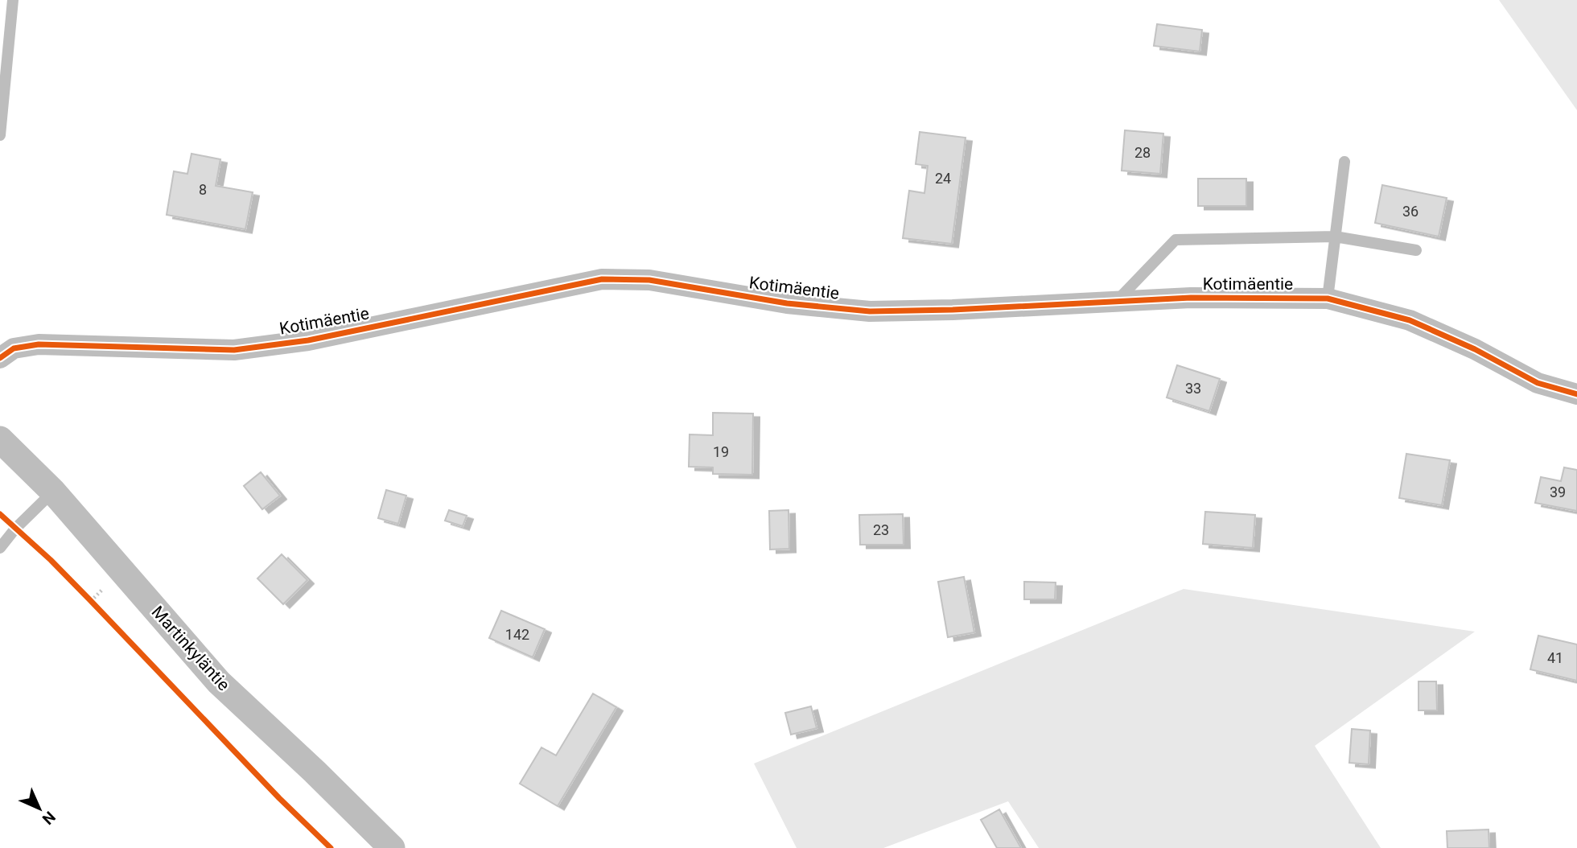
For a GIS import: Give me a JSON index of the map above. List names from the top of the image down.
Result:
{
  "streets": {
    "street": ["Kotimäentie", "Martinkyläntie"]
  },
  "house_numbers": [
    "28",
    "24",
    "8",
    "36",
    "33",
    "19",
    "39",
    "23",
    "142",
    "41"
  ],
  "north": "bottom right"
}
